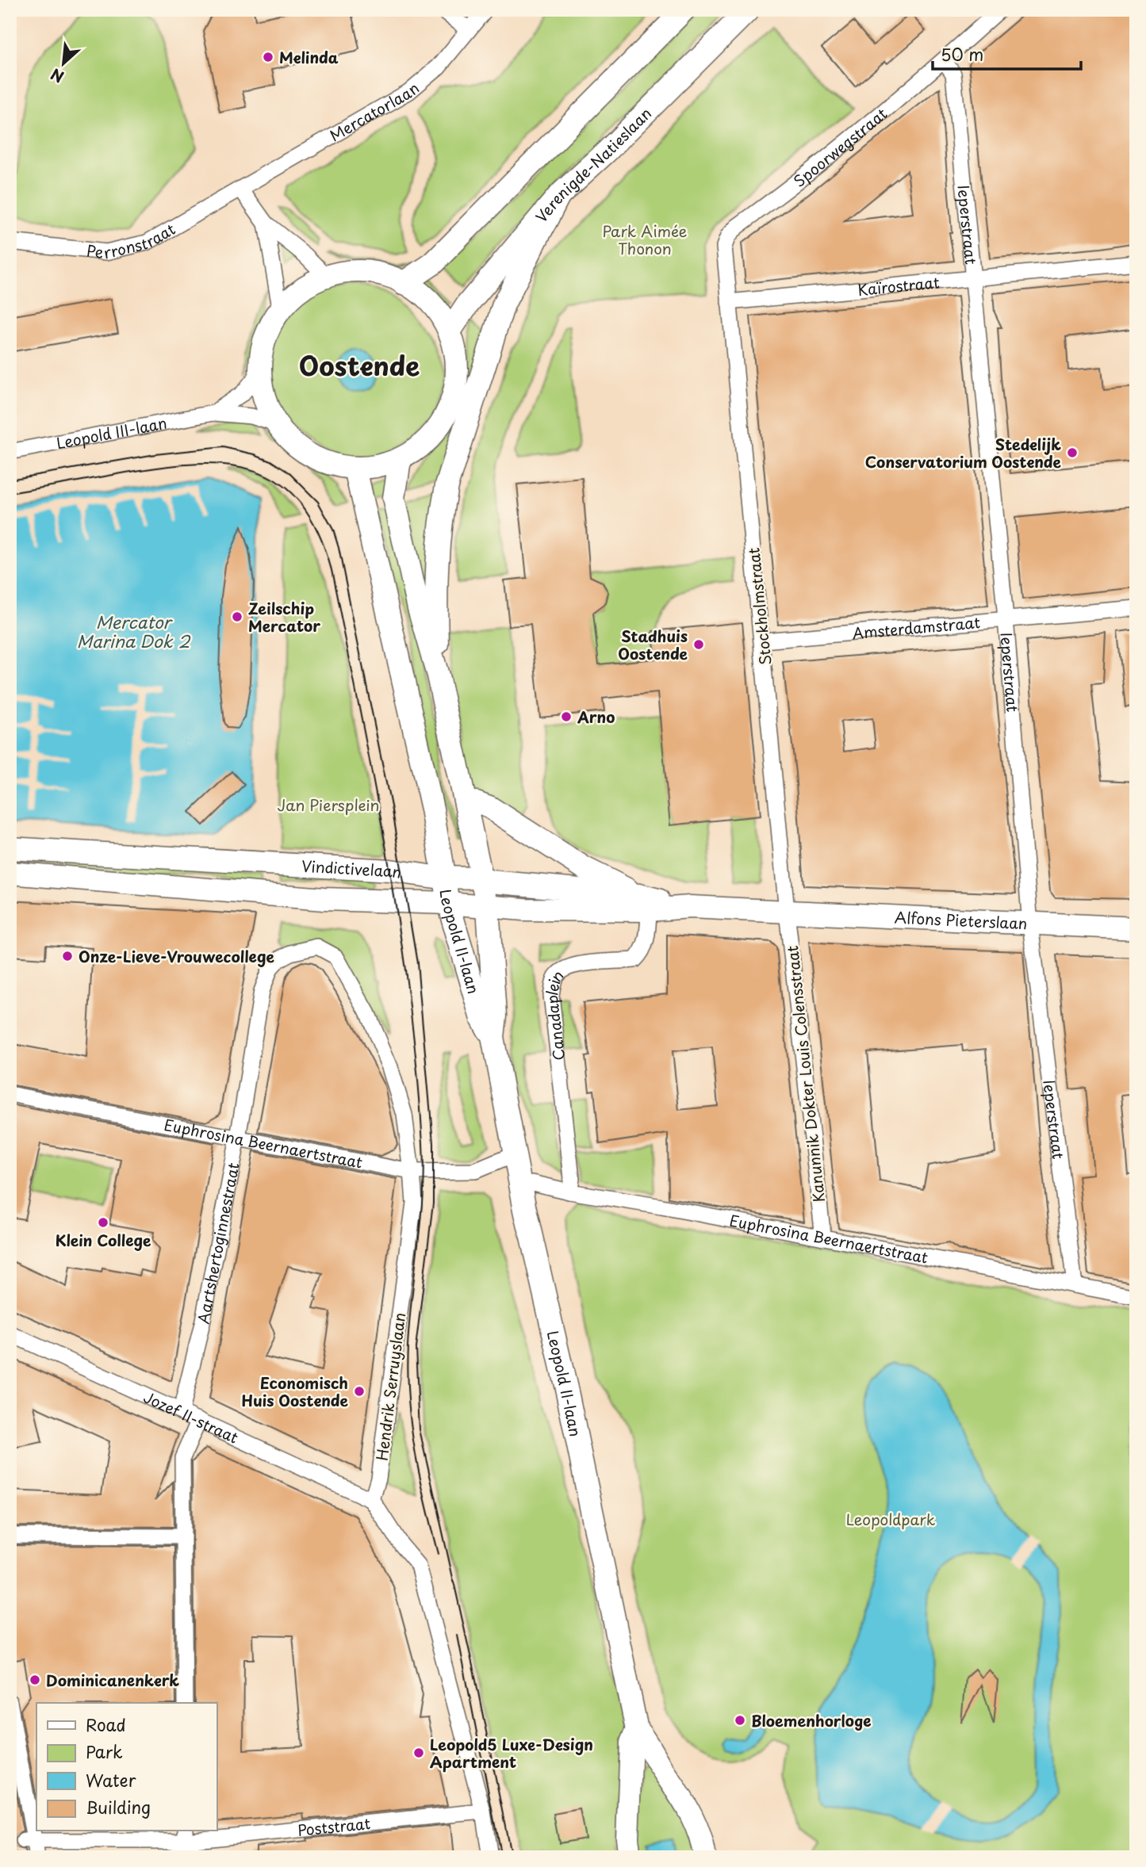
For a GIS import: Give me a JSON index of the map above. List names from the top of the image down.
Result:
{
  "streets": {
    "street": [
      "Mercatorlaan",
      "Spoorwegstraat",
      "Verenigde-Natieslaan",
      "Ieperstraat",
      "Perronstraat",
      "Kaïrostraat",
      "Leopold III-laan",
      "Stockholmstraat",
      "Amsterdamstraat",
      "Vindictivelaan",
      "Alfons Pieterslaan",
      "Leopold II-laan",
      "Canadaplein",
      "Kanunnik Dokter Louis Colensstraat",
      "Euphrosina Beernaertstraat",
      "Aartshertoginnestraat",
      "Hendrik Serruyslaan",
      "Jozef II-straat",
      "Poststraat"
    ]
  },
  "crossings": [
    ["Mercatorlaan", "Perronstraat"],
    ["Spoorwegstraat", "Ieperstraat"],
    ["Spoorwegstraat", "Kaïrostraat"],
    ["Spoorwegstraat", "Stockholmstraat"],
    ["Verenigde-Natieslaan", "Leopold III-laan"],
    ["Ieperstraat", "Kaïrostraat"],
    ["Ieperstraat", "Amsterdamstraat"],
    ["Ieperstraat", "Alfons Pieterslaan"],
    ["Ieperstraat", "Euphrosina Beernaertstraat"],
    ["Kaïrostraat", "Stockholmstraat"],
    ["Stockholmstraat", "Amsterdamstraat"],
    ["Stockholmstraat", "Vindictivelaan"],
    ["Stockholmstraat", "Alfons Pieterslaan"],
    ["Stockholmstraat", "Kanunnik Dokter Louis Colensstraat"],
    ["Vindictivelaan", "Alfons Pieterslaan"],
    ["Vindictivelaan", "Leopold II-laan"],
    ["Vindictivelaan", "Canadaplein"],
    ["Vindictivelaan", "Kanunnik Dokter Louis Colensstraat"],
    ["Alfons Pieterslaan", "Kanunnik Dokter Louis Colensstraat"],
    ["Leopold II-laan", "Euphrosina Beernaertstraat"],
    ["Canadaplein", "Euphrosina Beernaertstraat"],
    ["Kanunnik Dokter Louis Colensstraat", "Euphrosina Beernaertstraat"],
    ["Euphrosina Beernaertstraat", "Aartshertoginnestraat"],
    ["Euphrosina Beernaertstraat", "Hendrik Serruyslaan"],
    ["Aartshertoginnestraat", "Hendrik Serruyslaan"],
    ["Aartshertoginnestraat", "Jozef II-straat"],
    ["Hendrik Serruyslaan", "Jozef II-straat"]
  ],
  "districts": ["Oostende"],
  "water": ["Mercator Marina Dok 2"],
  "parks": ["Park Aimée Thonon", "Jan Piersplein", "Leopoldpark"],
  "places": [
    "Melinda",
    "Stedelijk Conservatorium Oostende",
    "Zeilschip Mercator",
    "Stadhuis Oostende",
    "Arno",
    "Onze-Lieve-Vrouwecollege",
    "Klein College",
    "Economisch Huis Oostende",
    "Dominicanenkerk",
    "Bloemenhorloge",
    "Leopold5 Luxe-Design Apartment"
  ],
  "legend": [
    "Road",
    "Park",
    "Water",
    "Building"
  ],
  "scale_bar": "50 m",
  "north": "bottom left"
}
